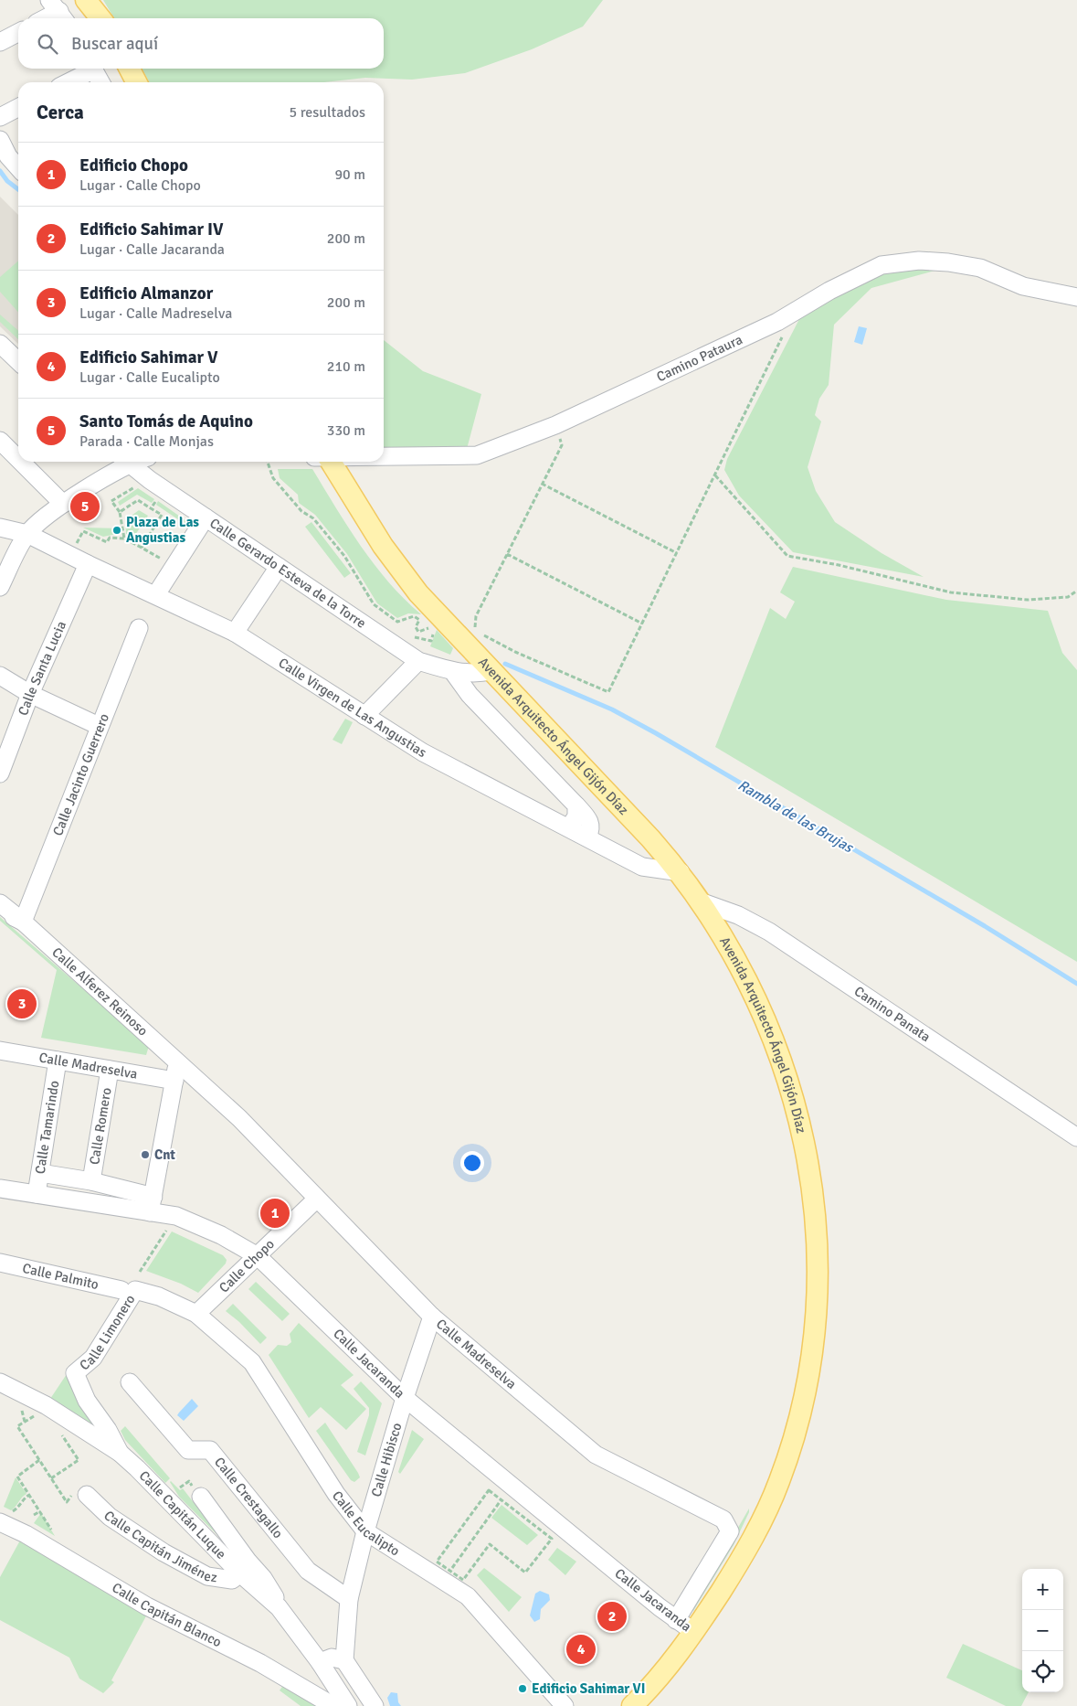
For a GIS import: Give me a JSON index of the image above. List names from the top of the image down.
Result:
{
  "streets": {
    "main road": ["Avenida Arquitecto Ángel Gijón Díaz"],
    "street": [
      "Camino Pataura",
      "Calle Gerardo Esteva de la Torre",
      "Calle Santa Lucia",
      "Calle Virgen de Las Angustias",
      "Calle Jacinto Guerrero",
      "Calle Alferez Reinoso",
      "Camino Panata",
      "Calle Madreselva",
      "Calle Romero",
      "Calle Tamarindo",
      "Calle Chopo",
      "Calle Palmito",
      "Calle Limonero",
      "Calle Jacaranda",
      "Calle Hibisco",
      "Calle Crestagallo",
      "Calle Capitán Luque",
      "Calle Eucalipto",
      "Calle Capitán Jiménez",
      "Calle Capitán Blanco"
    ]
  },
  "crossings": [
    ["Calle Gerardo Esteva de la Torre", "Avenida Arquitecto Ángel Gijón Díaz"],
    ["Calle Santa Lucia", "Calle Virgen de Las Angustias"],
    ["Calle Virgen de Las Angustias", "Avenida Arquitecto Ángel Gijón Díaz"],
    ["Avenida Arquitecto Ángel Gijón Díaz", "Camino Panata"],
    ["Avenida Arquitecto Ángel Gijón Díaz", "Calle Jacaranda"],
    ["Calle Jacinto Guerrero", "Calle Alferez Reinoso"],
    ["Calle Alferez Reinoso", "Calle Madreselva"],
    ["Calle Madreselva", "Calle Romero"],
    ["Calle Madreselva", "Calle Tamarindo"],
    ["Calle Madreselva", "Calle Chopo"],
    ["Calle Madreselva", "Calle Jacaranda"],
    ["Calle Madreselva", "Calle Hibisco"],
    ["Calle Romero", "Calle Jacaranda"],
    ["Calle Tamarindo", "Calle Jacaranda"],
    ["Calle Chopo", "Calle Limonero"],
    ["Calle Chopo", "Calle Jacaranda"],
    ["Calle Chopo", "Calle Eucalipto"],
    ["Calle Limonero", "Calle Capitán Luque"],
    ["Calle Limonero", "Calle Eucalipto"],
    ["Calle Jacaranda", "Calle Hibisco"],
    ["Calle Hibisco", "Calle Crestagallo"],
    ["Calle Hibisco", "Calle Eucalipto"],
    ["Calle Capitán Luque", "Calle Capitán Jiménez"]
  ],
  "water": ["Rambla de las Brujas"],
  "places": ["Plaza de Las Angustias", "Cnt", "Edificio Sahimar VI"],
  "page": {
    "search": "Buscar aquí",
    "heading": ["Cerca", "5 resultados"],
    "list": [
      {
        "mark": "1",
        "name": "Edificio Chopo",
        "note": "Lugar · Calle Chopo",
        "value": "90 m"
      },
      {
        "mark": "2",
        "name": "Edificio Sahimar IV",
        "note": "Lugar · Calle Jacaranda",
        "value": "200 m"
      },
      {
        "mark": "3",
        "name": "Edificio Almanzor",
        "note": "Lugar · Calle Madreselva",
        "value": "200 m"
      },
      {
        "mark": "4",
        "name": "Edificio Sahimar V",
        "note": "Lugar · Calle Eucalipto",
        "value": "210 m"
      },
      {
        "mark": "5",
        "name": "Santo Tomás de Aquino",
        "note": "Parada · Calle Monjas",
        "value": "330 m"
      }
    ],
    "pins": [
      "5",
      "3",
      "1",
      "2",
      "4"
    ],
    "map_buttons": ["+", "−"]
  }
}
